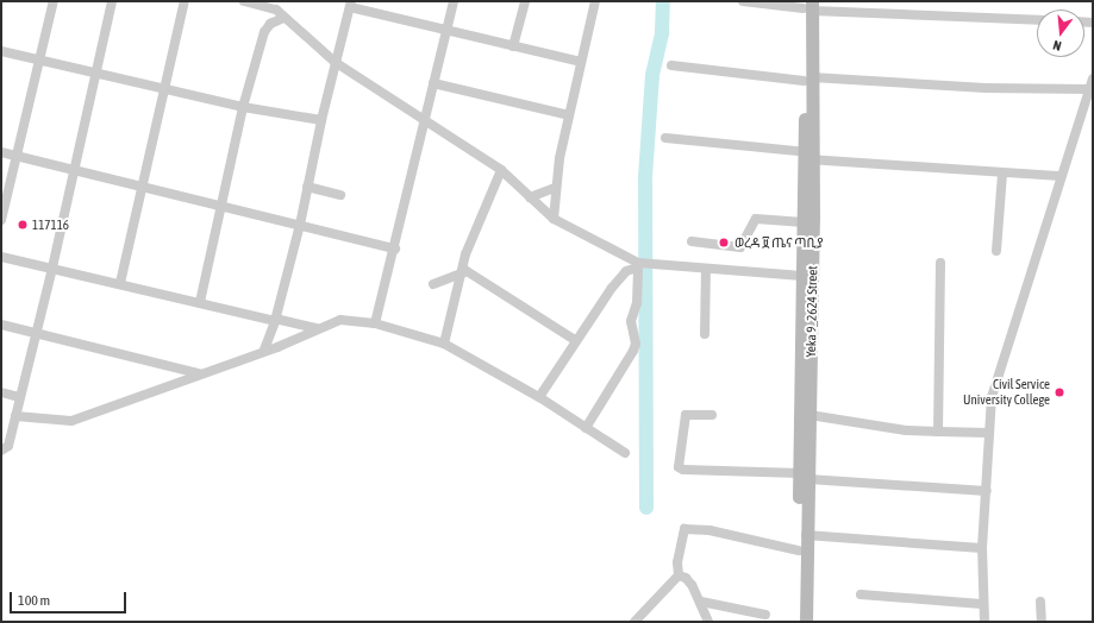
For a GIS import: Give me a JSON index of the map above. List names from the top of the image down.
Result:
{
  "streets": {
    "main road": ["Yeka 9_2624 Street"]
  },
  "places": ["117116", "ወረዳ ፱ ጤና ጣቢያ", "Civil Service University College"],
  "scale_bar": "100 m",
  "north": "bottom"
}
